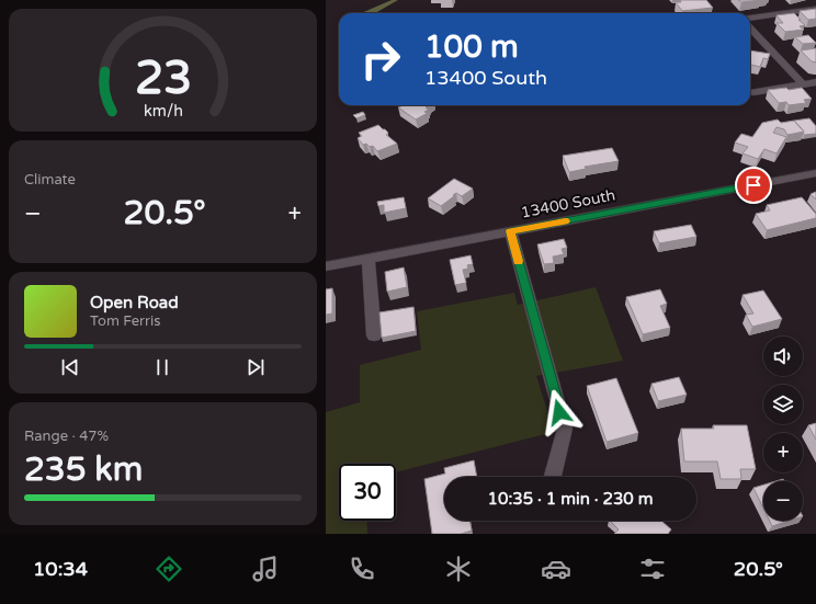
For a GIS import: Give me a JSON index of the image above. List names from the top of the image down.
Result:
{
  "streets": {
    "street": ["13400 South"]
  },
  "page": {
    "turn": ["100 m", "13400 South"],
    "tile": [
      "Climate",
      ["Range · 47%", "235 km"]
    ],
    "heat": ["−", "20.5°", "+"],
    "song": ["Open Road", "Tom Ferris"],
    "map_buttons": ["+", "−"],
    "limit": "30",
    "trip": "10:35 · 1 min · 230 m",
    "tabs": ["10:34", "20.5°"],
    "gauge": ["23", "km/h"]
  }
}
